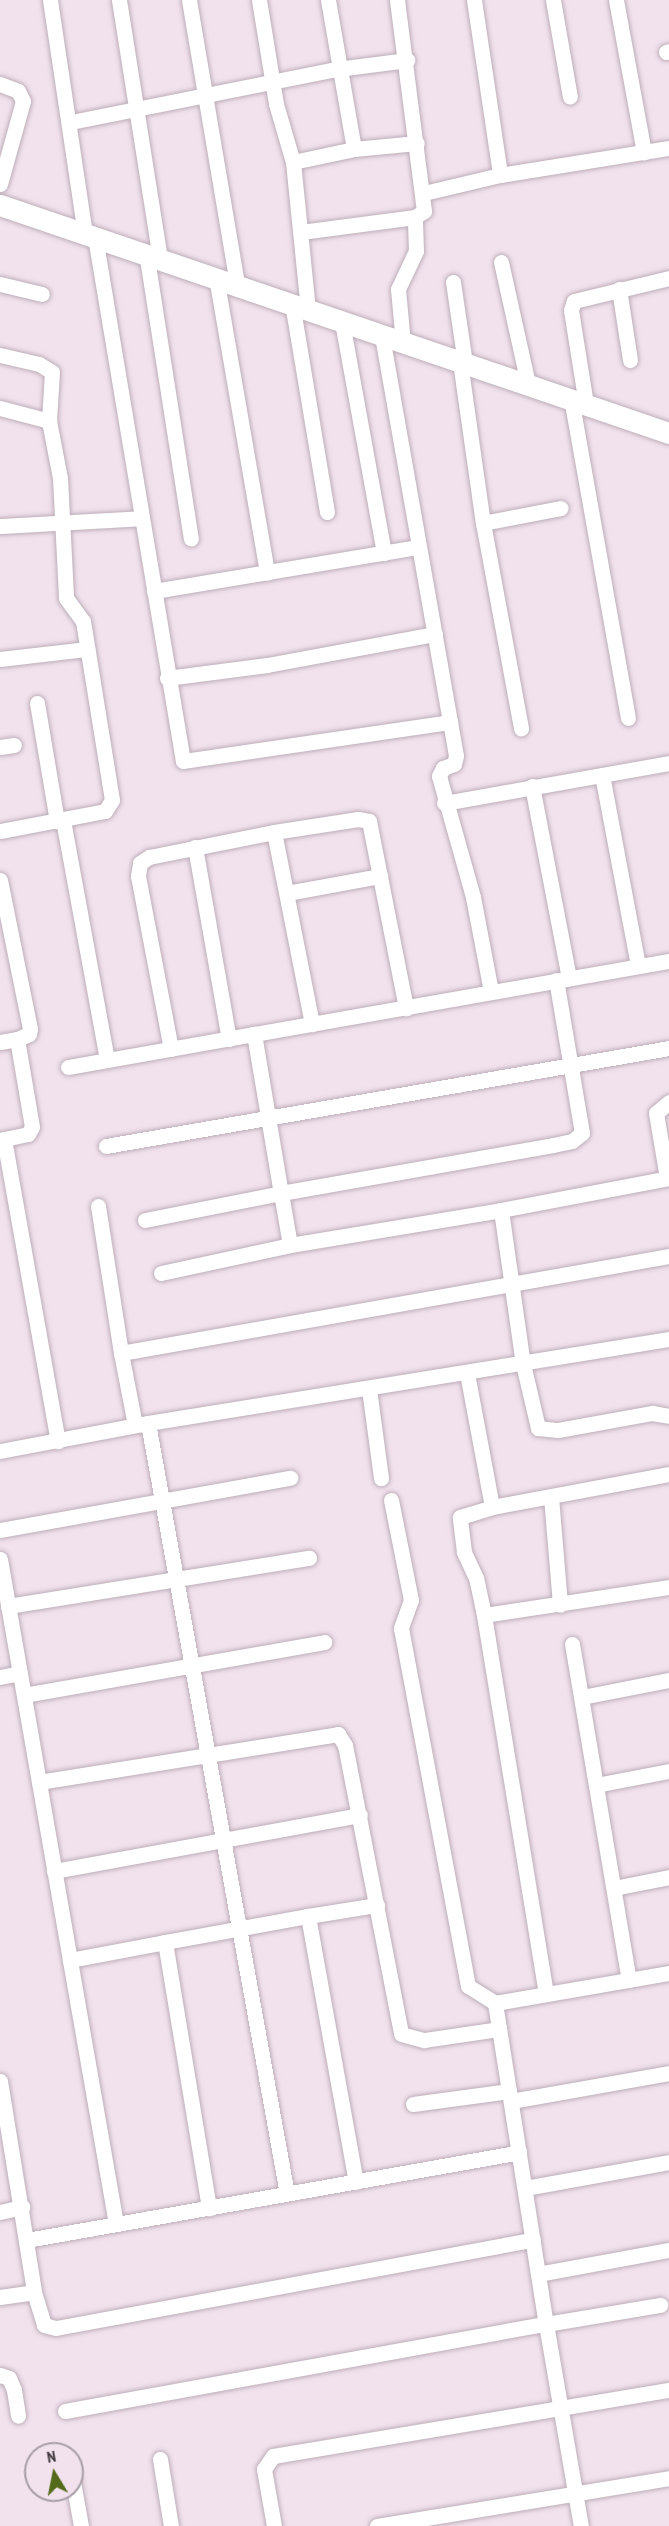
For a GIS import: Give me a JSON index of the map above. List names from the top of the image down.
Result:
{
  "north": "top"
}
